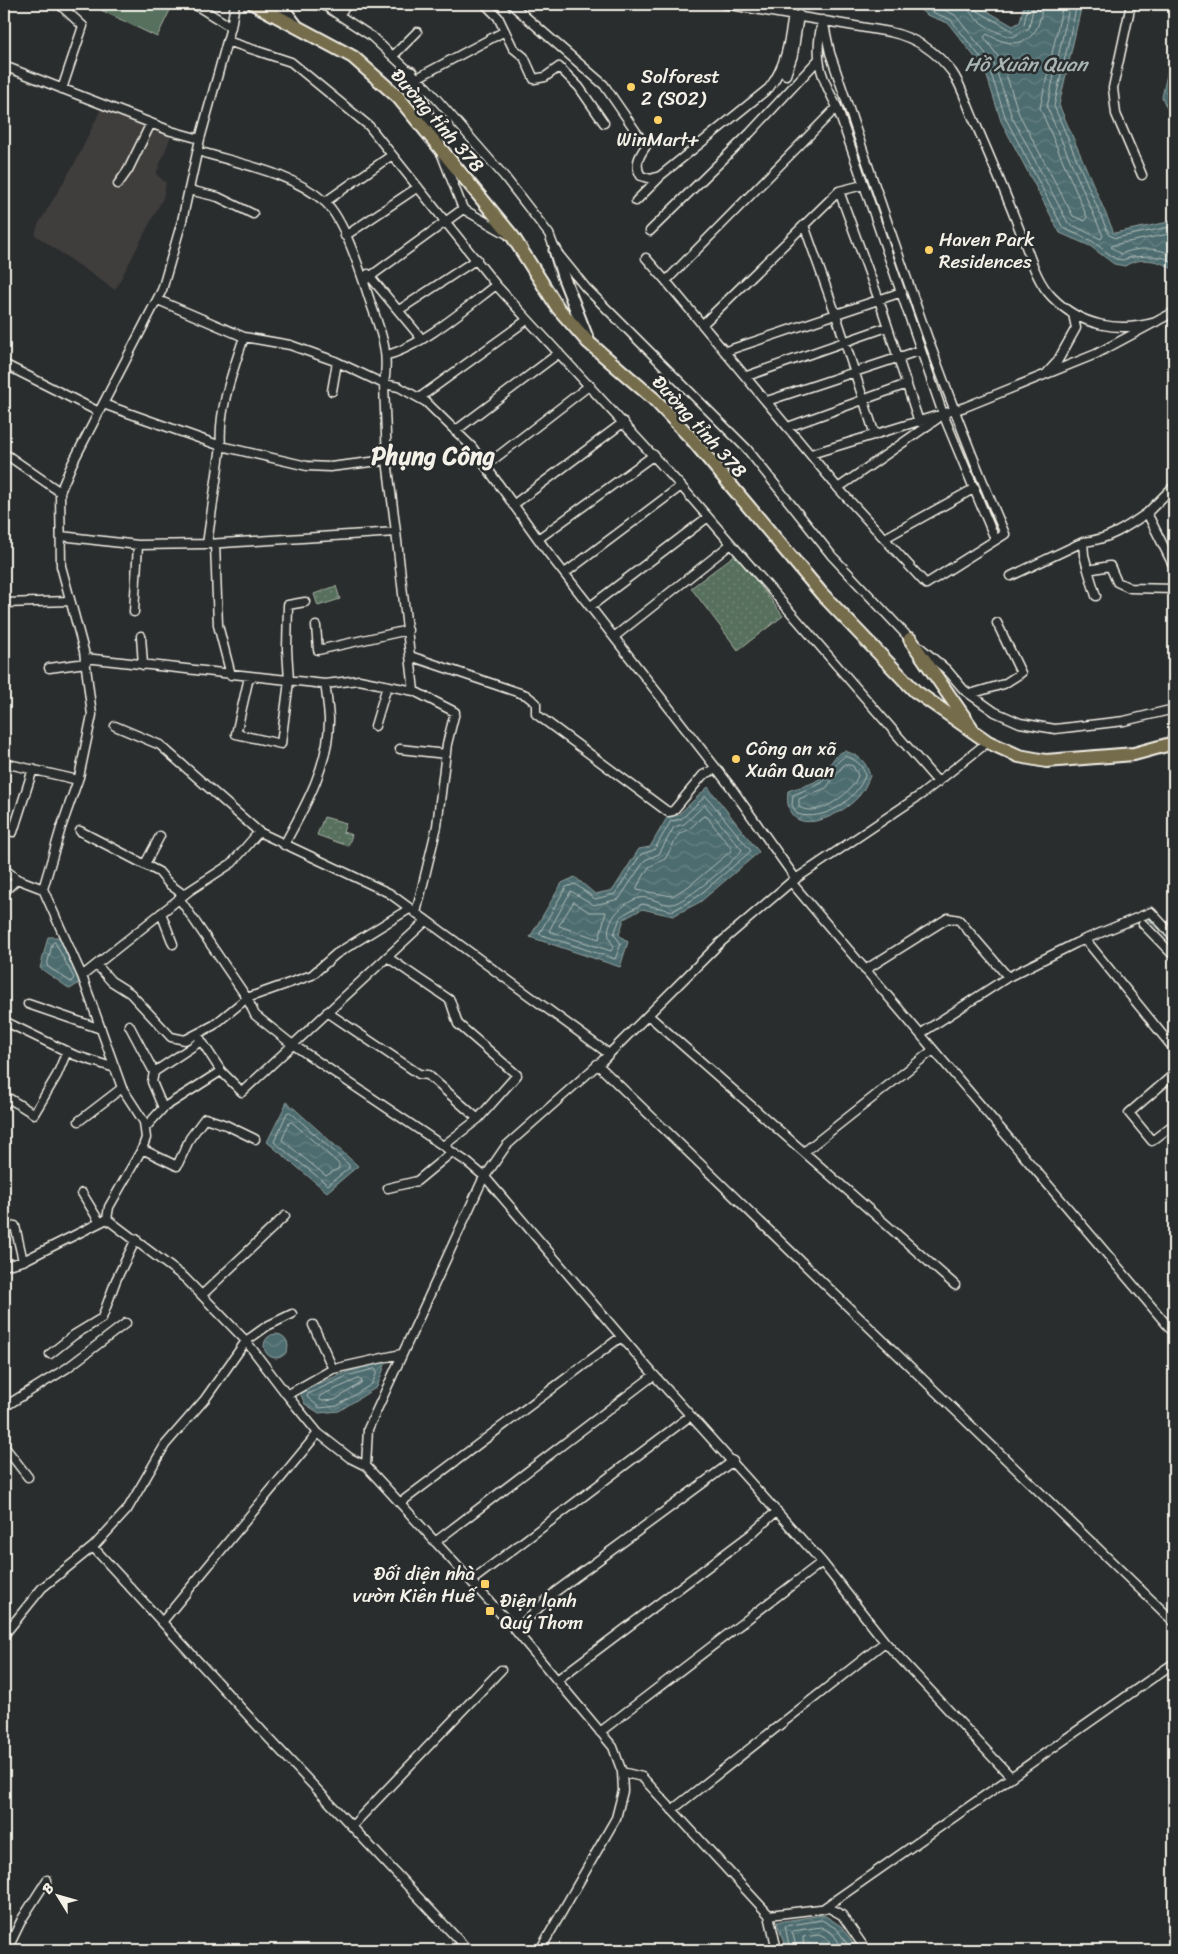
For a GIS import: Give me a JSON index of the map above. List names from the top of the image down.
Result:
{
  "streets": {
    "main road": ["Đường tỉnh 378"]
  },
  "districts": ["Phụng Công"],
  "water": ["Hồ Xuân Quan"],
  "places": {
    "other": [
      "Solforest 2 (SO2)",
      "WinMart+",
      "Haven Park Residences",
      "Công an xã Xuân Quan"
    ],
    "transit": ["Đối diện nhà vườn Kiên Huế", "Điện lạnh Quý Thơm"]
  },
  "north": "top left"
}
